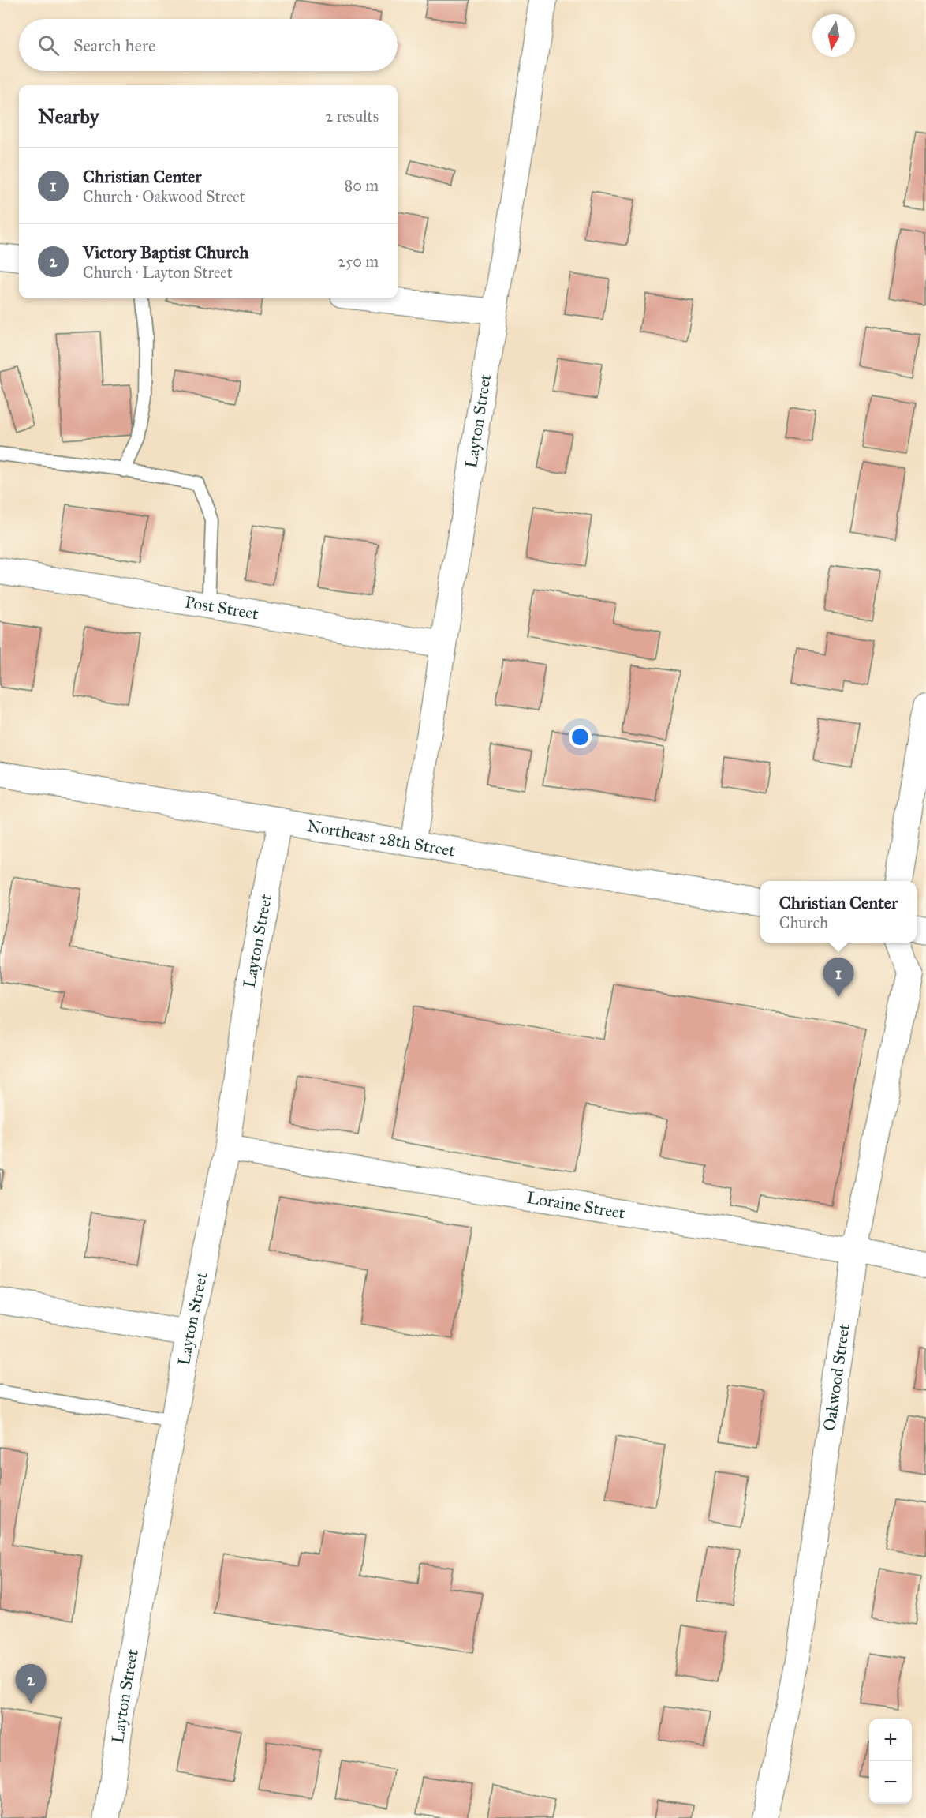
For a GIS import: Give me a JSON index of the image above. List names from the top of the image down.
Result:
{
  "streets": {
    "street": [
      "Layton Street",
      "Post Street",
      "Northeast 28th Street",
      "Loraine Street",
      "Oakwood Street"
    ]
  },
  "crossings": [
    ["Layton Street", "Post Street"],
    ["Layton Street", "Northeast 28th Street"],
    ["Layton Street", "Loraine Street"],
    ["Loraine Street", "Oakwood Street"]
  ],
  "north": "bottom",
  "page": {
    "search": "Search here",
    "heading": ["Nearby", "2 results"],
    "list": [
      {
        "mark": "1",
        "name": "Christian Center",
        "note": "Church · Oakwood Street",
        "value": "80 m"
      },
      {
        "mark": "2",
        "name": "Victory Baptist Church",
        "note": "Church · Layton Street",
        "value": "250 m"
      }
    ],
    "popup": ["Christian Center", "Church"],
    "pins": ["1", "2"],
    "map_buttons": ["+", "−"]
  }
}
